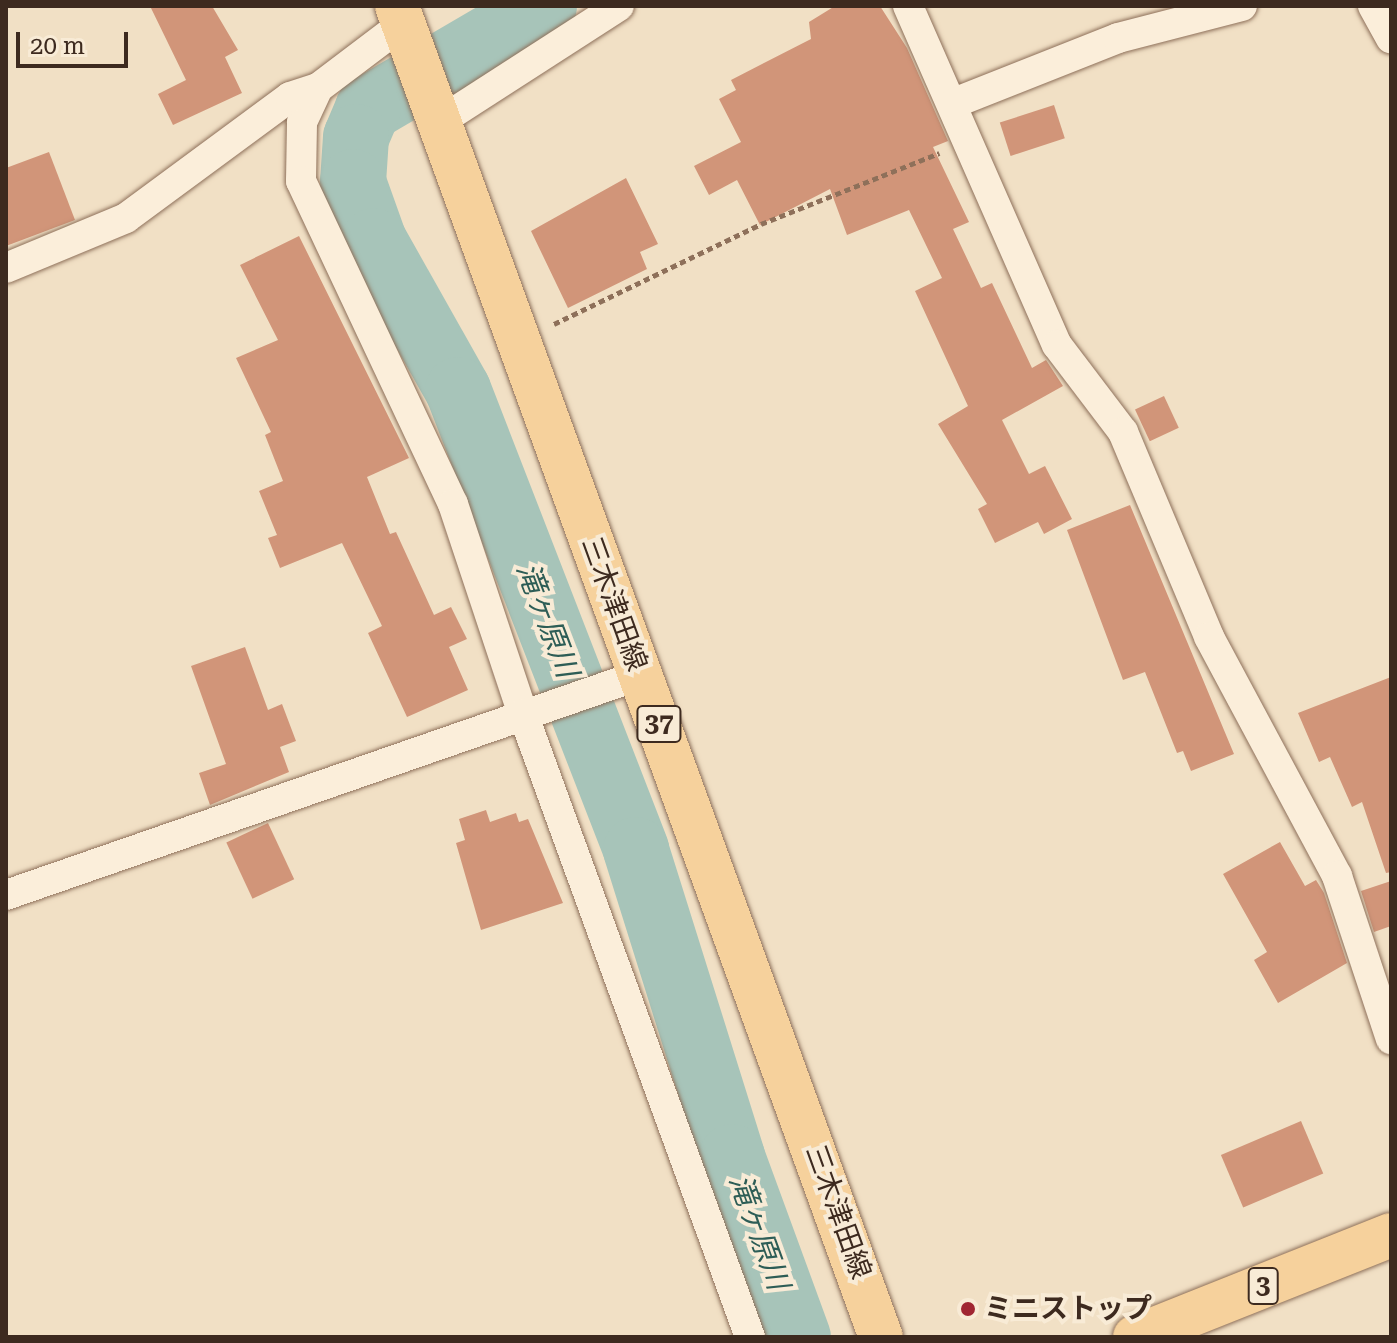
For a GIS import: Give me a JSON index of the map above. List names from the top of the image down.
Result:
{
  "streets": {
    "main road": ["三木津田線", "37", "3"]
  },
  "water": ["滝ヶ原川"],
  "places": ["ミニストップ"],
  "scale_bar": "20 m"
}
